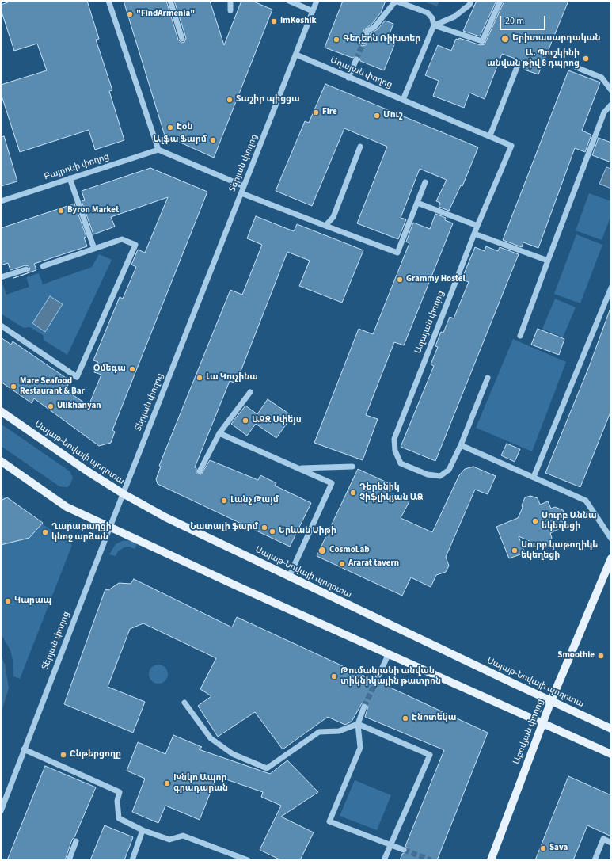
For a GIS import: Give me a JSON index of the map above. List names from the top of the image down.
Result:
{
  "streets": {
    "main road": ["Սայաթ-Նովայի պողոտա", "Աբովյան փողոց"],
    "street": ["Աղայան փողոց", "Տերյան փողոց", "Բայրոնի փողոց"]
  },
  "crossings": [
    ["Աղայան փողոց", "Տերյան փողոց"],
    ["Տերյան փողոց", "Սայաթ-Նովայի պողոտա"],
    ["Սայաթ-Նովայի պողոտա", "Աբովյան փողոց"]
  ],
  "places": [
    "\"FindArmenia\"",
    "ImKoshik",
    "Երիտասարդական",
    "Գեդեոն Ռիխտեր",
    "Ա. Պուշկինի անվան թիվ 8 դպրոց",
    "Տաշիր պիցցա",
    "Fire",
    "Մուշ",
    "Էօն",
    "Ալֆա Ֆարմ",
    "Byron Market",
    "Grammy Hostel",
    "Օմեգա",
    "Լա Կուչինա",
    "Mare Seafood Restaurant & Bar",
    "Ulikhanyan",
    "ԱՋԶ Սփեյս",
    "Դերենիկ Չիֆլիկյան ԱՁ",
    "Լանչ Թայմ",
    "Սուրբ Աննա եկեղեցի",
    "Նատալի ֆարմ",
    "Երևան Սիթի",
    "Ղարաբաղցի կնոջ արձան",
    "CosmoLab",
    "Սուրբ կաթողիկե եկեղեցի",
    "Ararat tavern",
    "Կարապ",
    "Smoothie",
    "Թումանյանի անվան տիկնիկային թատրոն",
    "Էնոտեկա",
    "Ընթերցողը",
    "Խնկո Ապոր գրադարան",
    "Sava"
  ],
  "scale_bar": "20 m"
}
